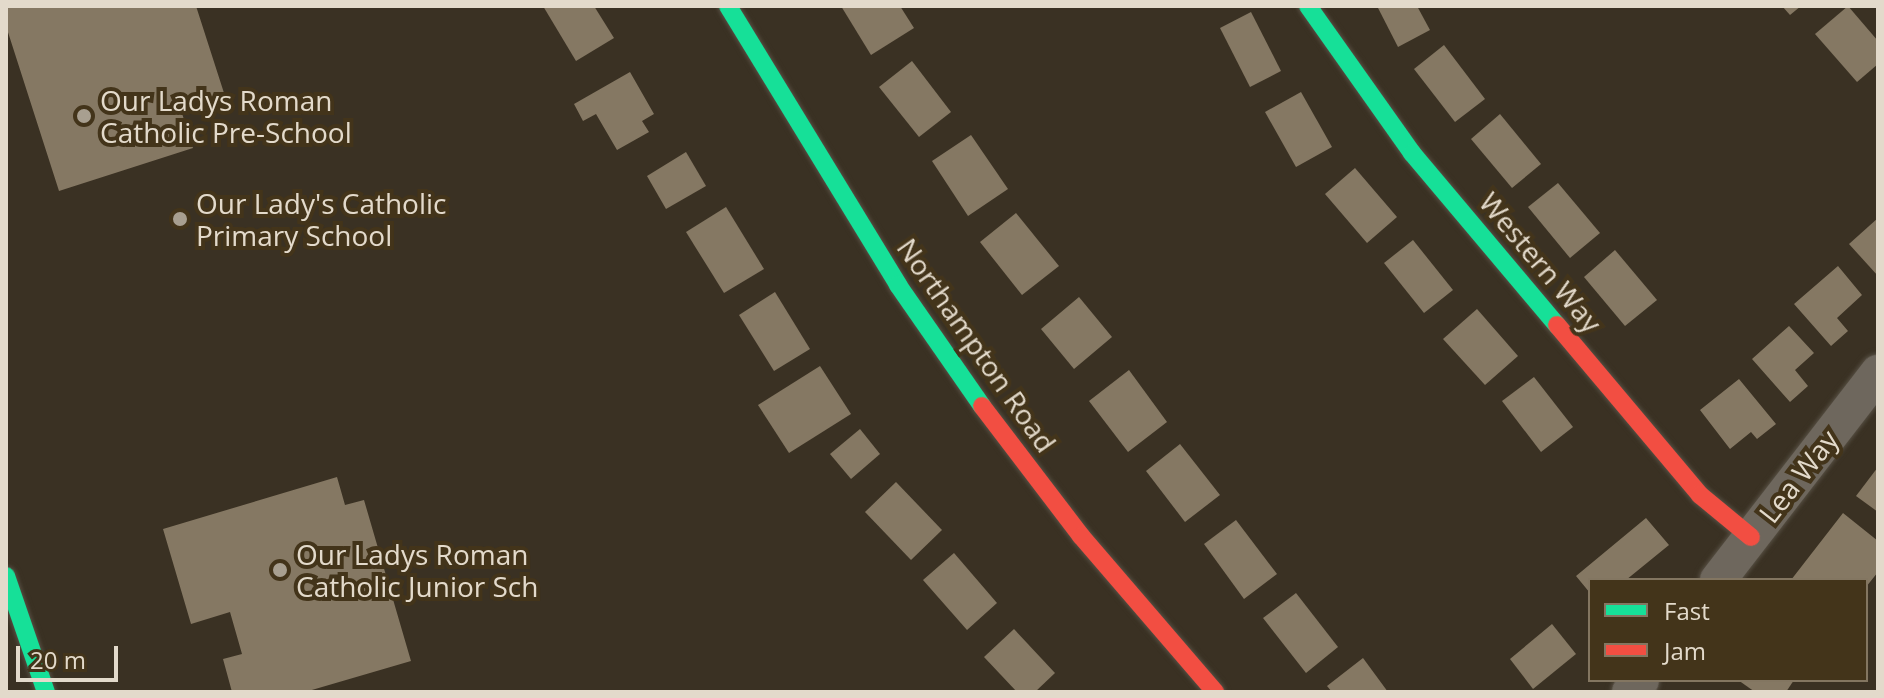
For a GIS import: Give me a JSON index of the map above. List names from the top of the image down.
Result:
{
  "streets": {
    "main road": ["Western Way", "Northampton Road"],
    "street": ["Lea Way"]
  },
  "crossings": [
    ["Western Way", "Lea Way"]
  ],
  "places": ["Our Ladys Roman Catholic Pre-School", "Our Lady's Catholic Primary School", "Our Ladys Roman Catholic Junior Sch"],
  "legend": ["Fast", "Jam"],
  "scale_bar": "20 m"
}
